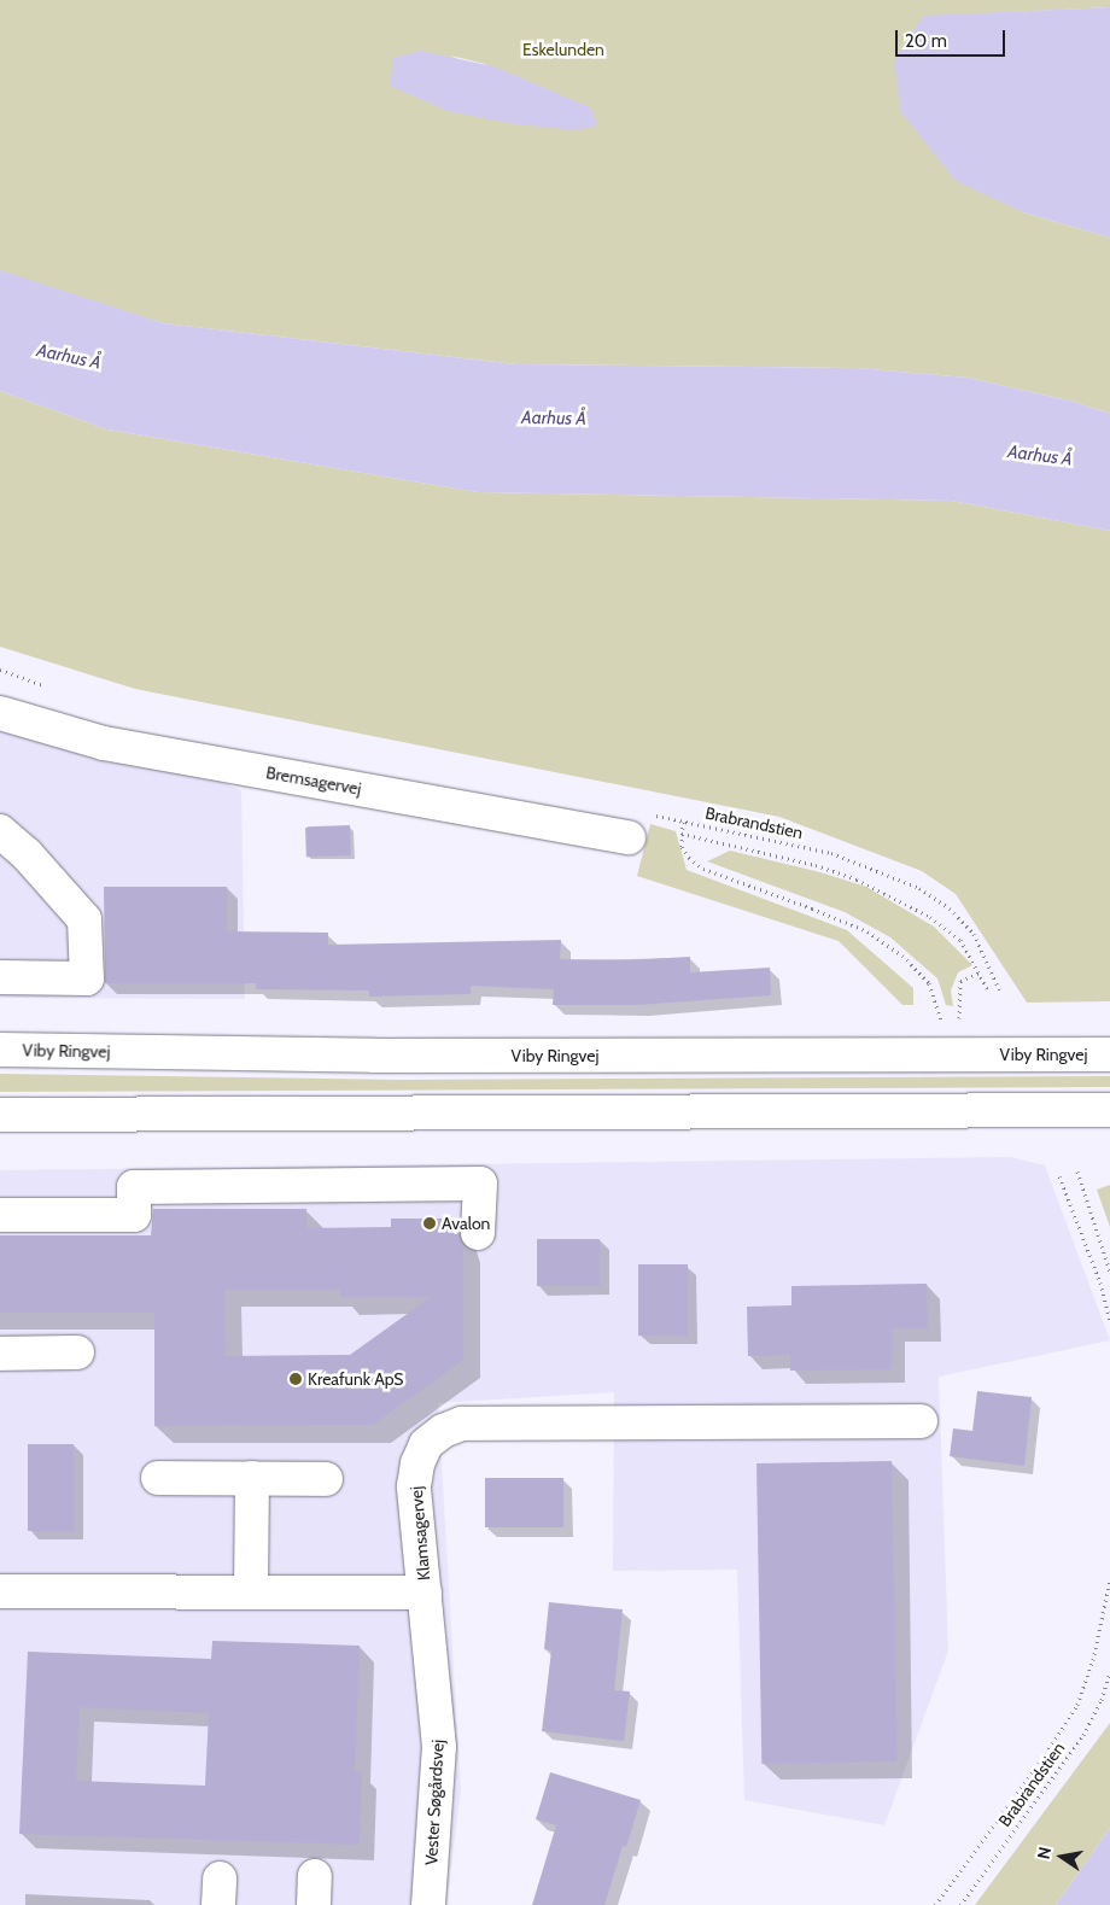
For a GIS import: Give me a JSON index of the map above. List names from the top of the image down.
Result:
{
  "streets": {
    "main road": [
      "Bremsagervej",
      "Viby Ringvej",
      "Klamsagervej",
      "Vester Søgårdsvej"
    ],
    "path": ["Brabrandstien"]
  },
  "crossings": [
    ["Klamsagervej", "Vester Søgårdsvej"]
  ],
  "water": ["Aarhus Å"],
  "parks": ["Eskelunden"],
  "places": ["Avalon", "Kreafunk ApS"],
  "scale_bar": "20 m",
  "north": "left"
}
